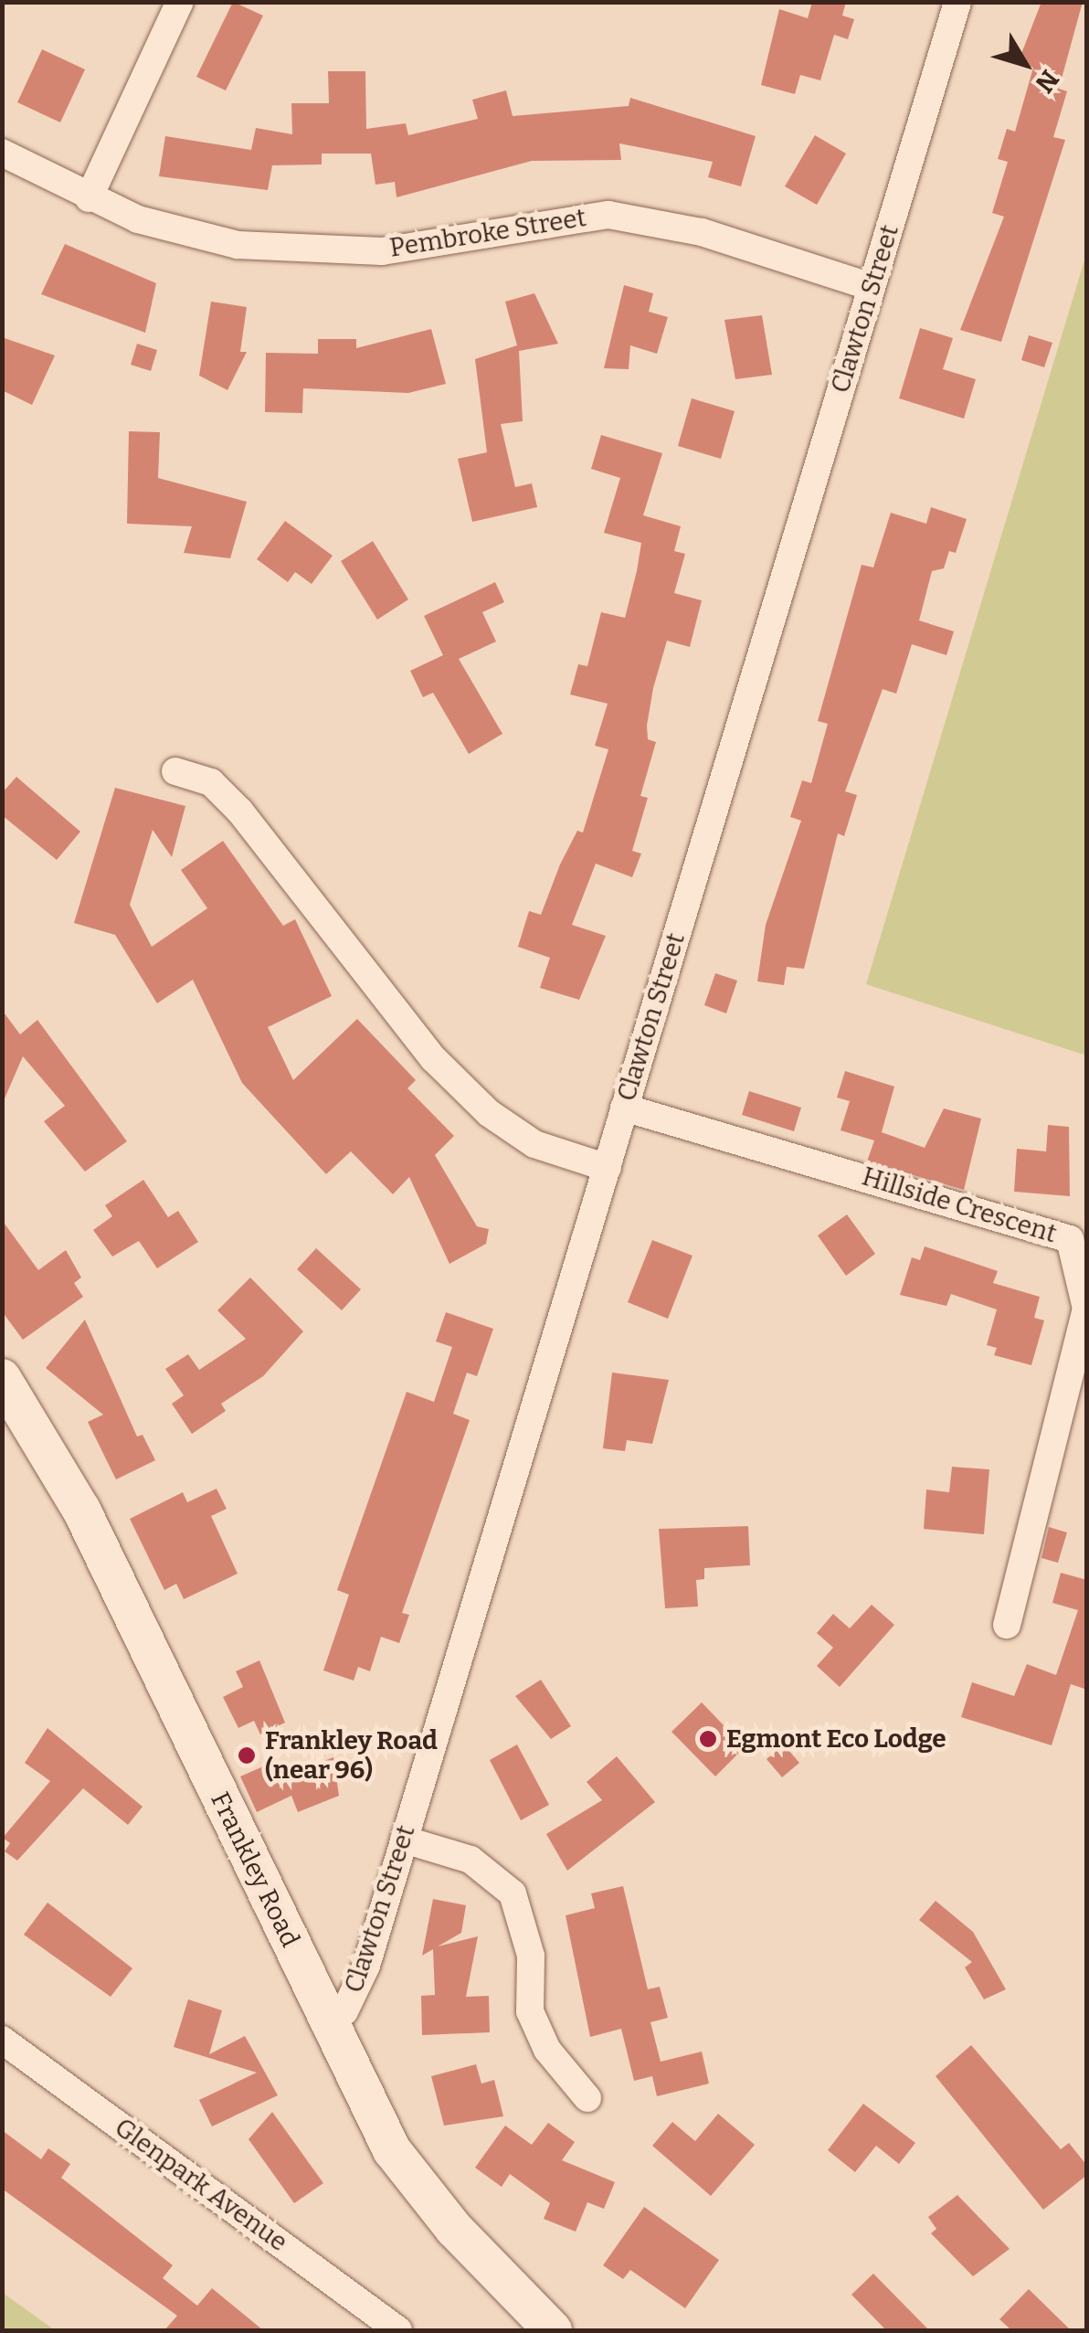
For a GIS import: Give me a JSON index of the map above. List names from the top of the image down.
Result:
{
  "streets": {
    "street": [
      "Pembroke Street",
      "Clawton Street",
      "Hillside Crescent",
      "Frankley Road",
      "Glenpark Avenue"
    ]
  },
  "crossings": [
    ["Pembroke Street", "Clawton Street"],
    ["Clawton Street", "Hillside Crescent"],
    ["Clawton Street", "Frankley Road"]
  ],
  "places": ["Egmont Eco Lodge", "Frankley Road (near 96)"],
  "north": "bottom right"
}
